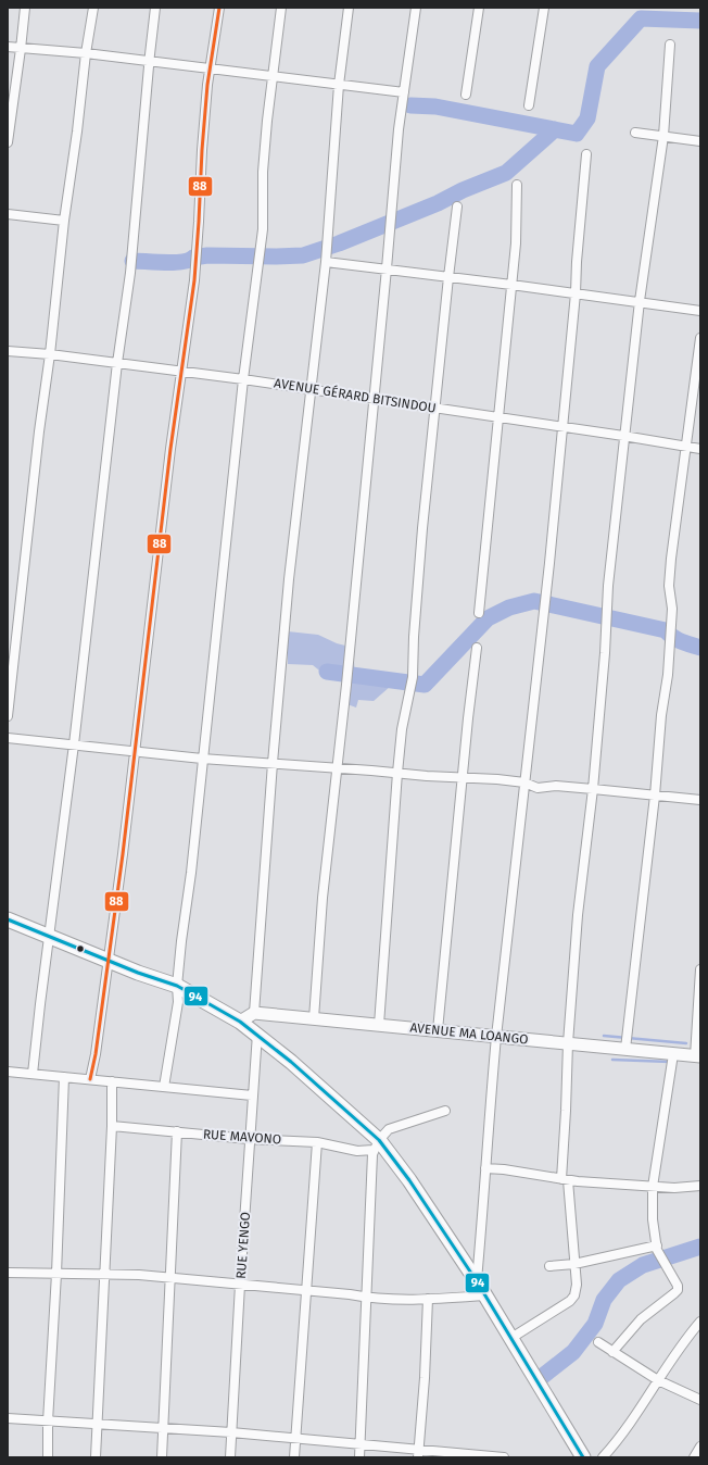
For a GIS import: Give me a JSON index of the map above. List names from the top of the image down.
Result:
{
  "streets": {
    "main road": ["AVENUE MA LOANGO"],
    "street": ["AVENUE GÉRARD BITSINDOU", "RUE MAVONO", "RUE YENGO"]
  },
  "crossings": [
    ["RUE MAVONO", "RUE YENGO"]
  ],
  "lines": ["transit line 88", "transit line 94"]
}
